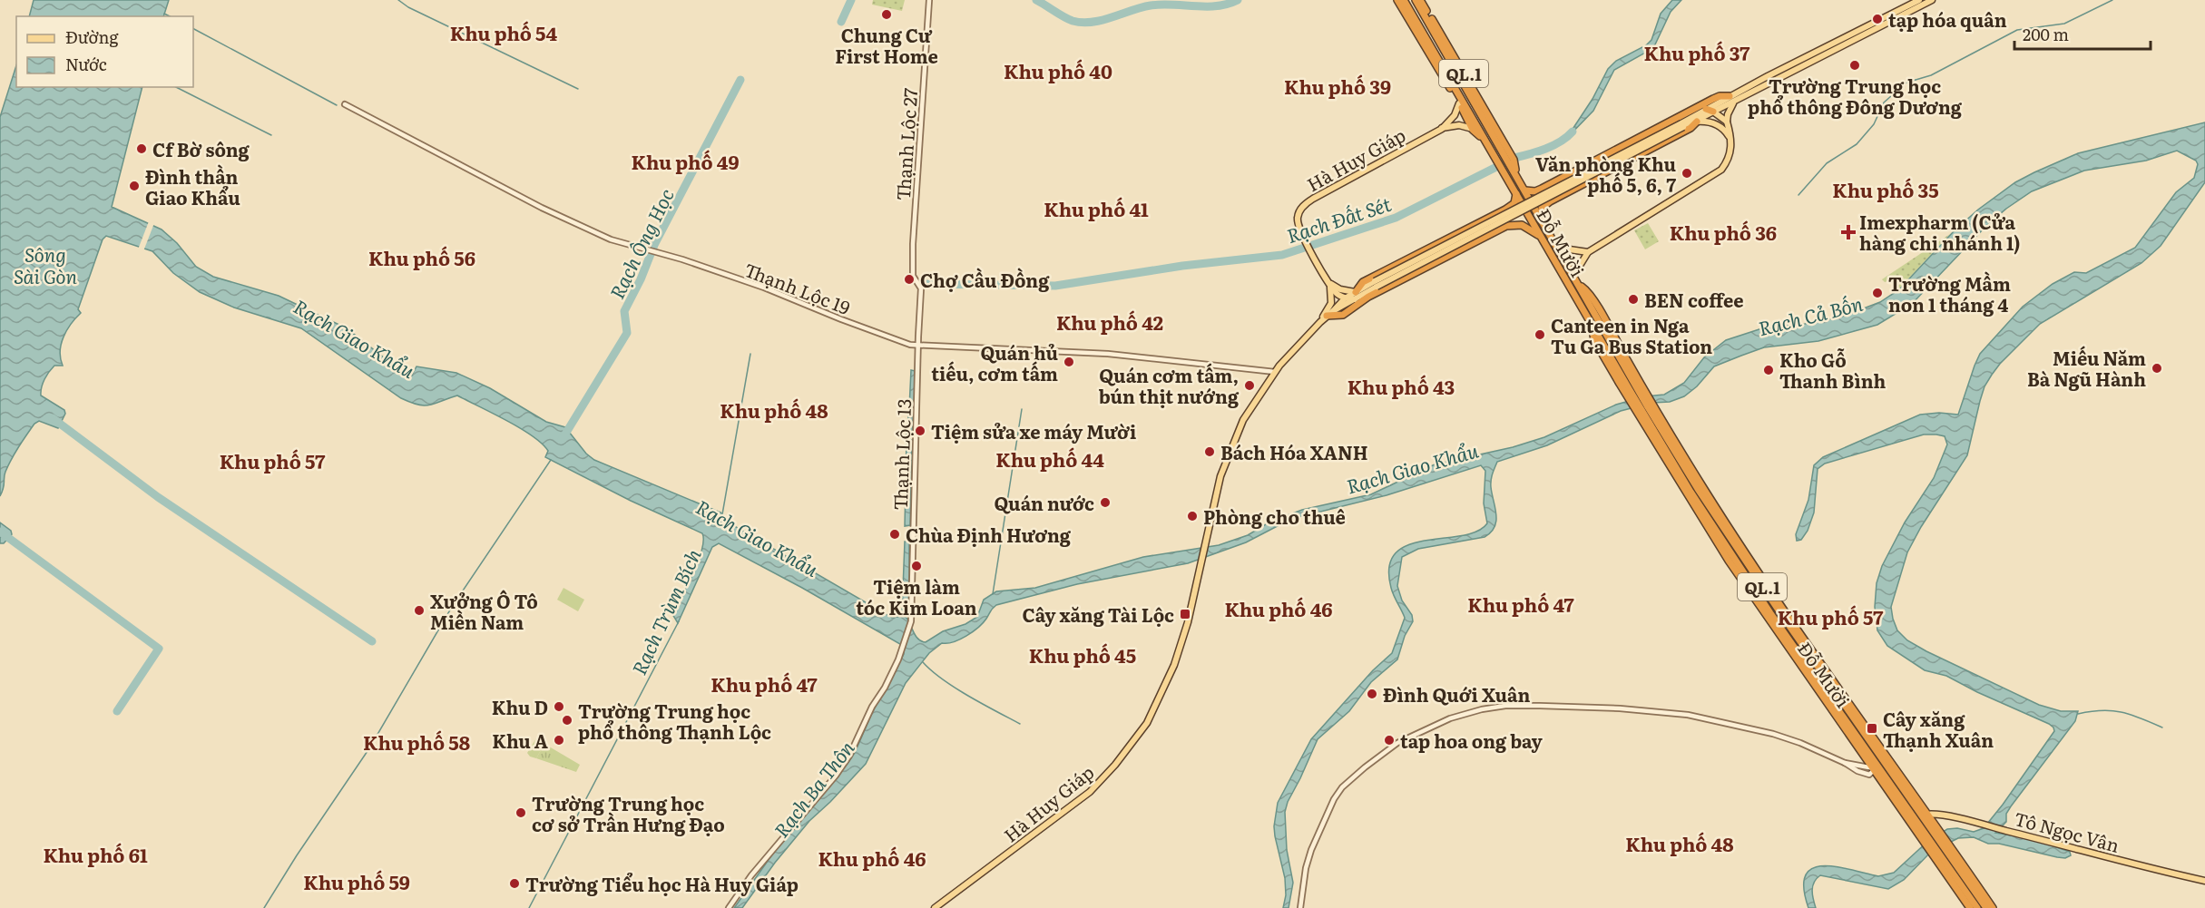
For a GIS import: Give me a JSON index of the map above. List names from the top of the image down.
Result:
{
  "streets": {
    "highway": ["QL.1", "Đỗ Mười"],
    "main road": ["Hà Huy Giáp", "Tô Ngọc Vân"],
    "street": ["Thạnh Lộc 27", "Thạnh Lộc 19", "Thạnh Lộc 13"]
  },
  "crossings": [
    ["QL.1", "Hà Huy Giáp"],
    ["QL.1", "Đỗ Mười"],
    ["Thạnh Lộc 27", "Thạnh Lộc 13"],
    ["Hà Huy Giáp", "Thạnh Lộc 19"],
    ["Đỗ Mười", "Tô Ngọc Vân"],
    ["Thạnh Lộc 19", "Thạnh Lộc 13"]
  ],
  "districts": [
    "Khu phố 54",
    "Khu phố 37",
    "Khu phố 40",
    "Khu phố 39",
    "Khu phố 49",
    "Khu phố 35",
    "Khu phố 41",
    "Khu phố 36",
    "Khu phố 56",
    "Khu phố 42",
    "Khu phố 43",
    "Khu phố 48",
    "Khu phố 44",
    "Khu phố 57",
    "Khu phố 47",
    "Khu phố 46",
    "Khu phố 57",
    "Khu phố 45",
    "Khu phố 47",
    "Khu phố 58",
    "Khu phố 48",
    "Khu phố 61",
    "Khu phố 46",
    "Khu phố 59"
  ],
  "water": [
    "Rạch Đất Sét",
    "Rạch Ông Học",
    "Sông Sài Gòn",
    "Rạch Cả Bốn",
    "Rạch Giao Khẩu",
    "Rạch Trùm Bích",
    "Rạch Ba Thôn"
  ],
  "places": {
    "other": [
      "Chung Cư First Home",
      "tạp hóa quân",
      "Trường Trung học phổ thông Đông Dương",
      "Cf Bờ sông",
      "Văn phòng Khu phố 5, 6, 7",
      "Đình thần Giao Khẩu",
      "Chợ Cầu Đồng",
      "Trường Mầm non 1 tháng 4",
      "BEN coffee",
      "Canteen in Nga Tu Ga Bus Station",
      "Quán hủ tiếu, cơm tấm",
      "Miếu Năm Bà Ngũ Hành",
      "Kho Gỗ Thanh Bình",
      "Quán cơm tấm, bún thịt nướng",
      "Tiệm sửa xe máy Mười",
      "Bách Hóa XANH",
      "Quán nước",
      "Phòng cho thuê",
      "Chùa Định Hương",
      "Tiệm làm tóc Kim Loan",
      "Xưởng Ô Tô Miền Nam",
      "Đình Quới Xuân",
      "Khu D",
      "Trường Trung học phổ thông Thạnh Lộc",
      "Khu A",
      "tap hoa ong bay",
      "Trường Trung học cơ sở Trần Hưng Đạo",
      "Trường Tiểu học Hà Huy Giáp"
    ],
    "health": ["Imexpharm (Cửa hàng chi nhánh 1)"],
    "transit": ["Cây xăng Tài Lộc", "Cây xăng Thạnh Xuân"]
  },
  "legend": ["Đường", "Nước"],
  "scale_bar": "200 m"
}
